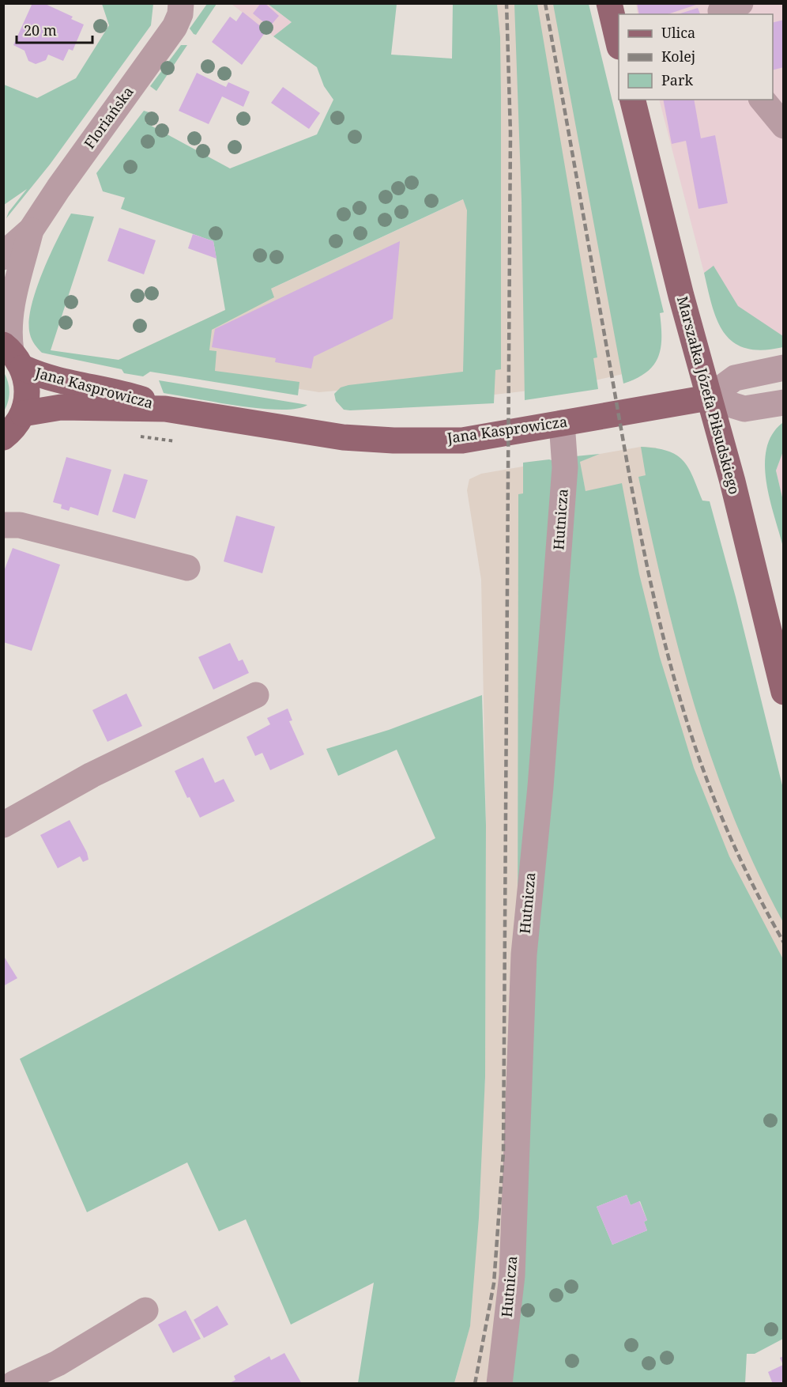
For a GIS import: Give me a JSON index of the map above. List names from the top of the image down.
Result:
{
  "streets": {
    "main road": ["Jana Kasprowicza", "Marszałka Józefa Piłsudskiego"],
    "street": ["Floriańska", "Hutnicza"]
  },
  "crossings": [
    ["Floriańska", "Jana Kasprowicza"],
    ["Jana Kasprowicza", "Marszałka Józefa Piłsudskiego"],
    ["Jana Kasprowicza", "Hutnicza"]
  ],
  "legend": ["Ulica", "Kolej", "Park"],
  "scale_bar": "20 m"
}
